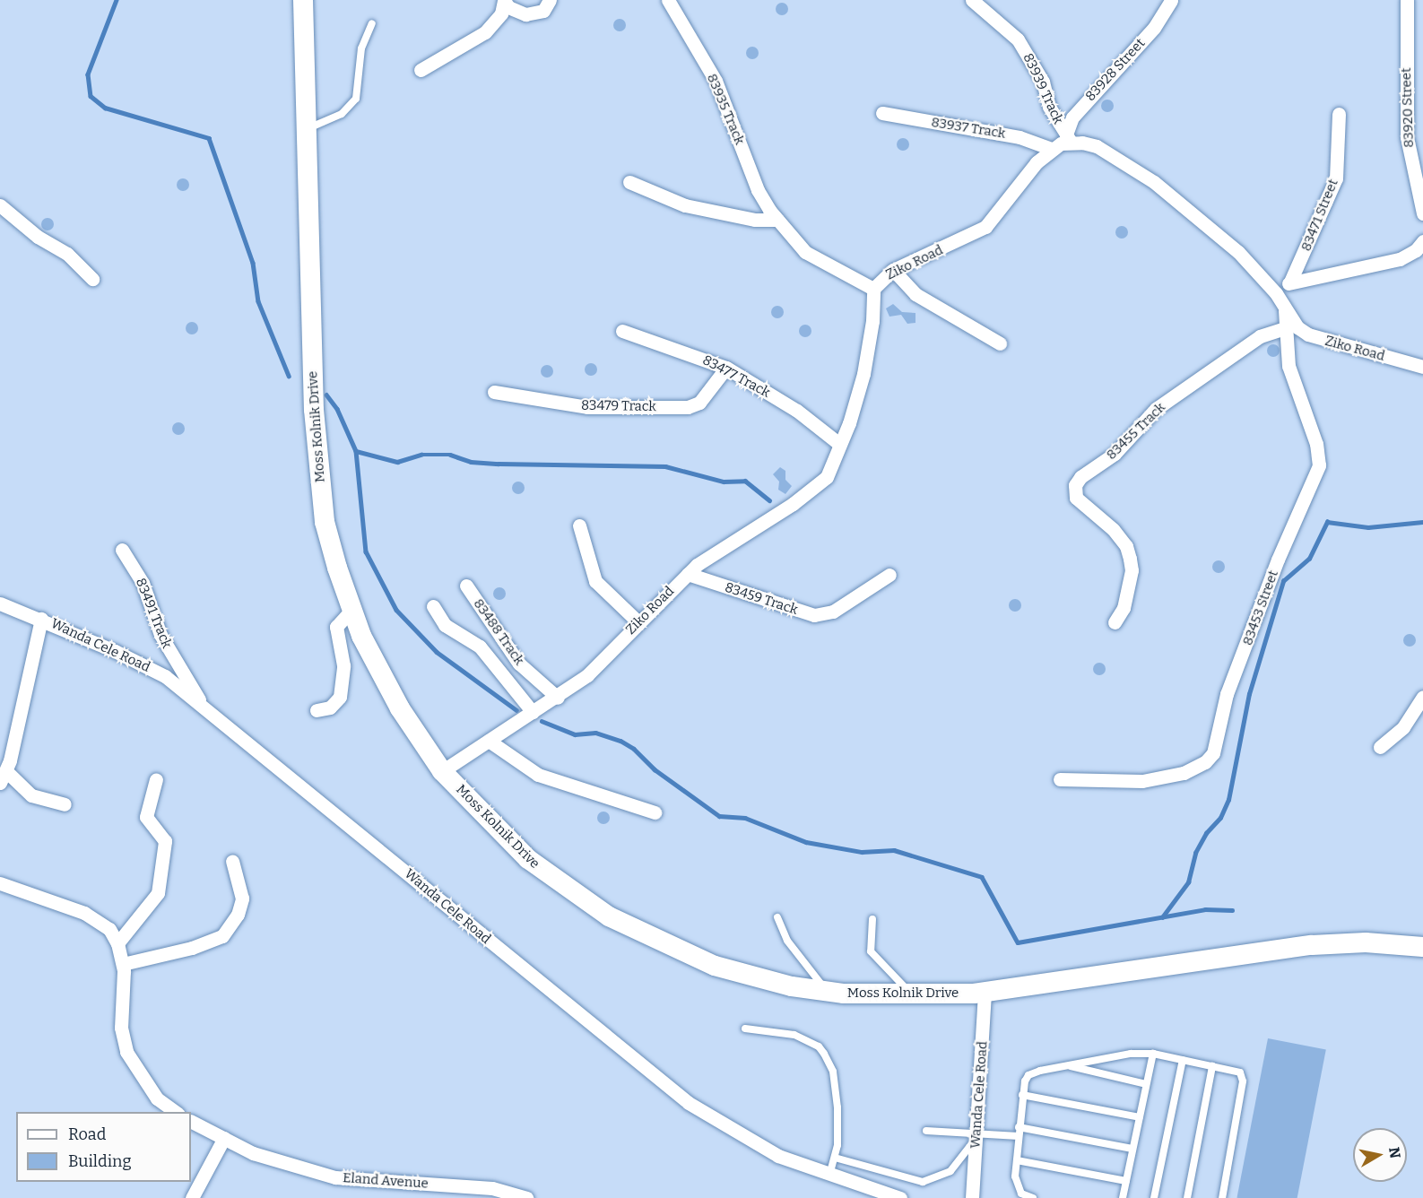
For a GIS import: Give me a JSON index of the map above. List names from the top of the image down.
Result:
{
  "streets": {
    "main road": ["Moss Kolnik Drive"],
    "street": [
      "83928 Street",
      "83939 Track",
      "83920 Street",
      "83935 Track",
      "83937 Track",
      "83471 Street",
      "Ziko Road",
      "83477 Track",
      "83479 Track",
      "83455 Track",
      "83459 Track",
      "83453 Street",
      "83491 Track",
      "83488 Track",
      "Wanda Cele Road",
      "Eland Avenue"
    ]
  },
  "crossings": [
    ["83928 Street", "83939 Track"],
    ["83928 Street", "Ziko Road"],
    ["83939 Track", "Ziko Road"],
    ["83935 Track", "Ziko Road"],
    ["83937 Track", "Ziko Road"],
    ["Ziko Road", "83477 Track"],
    ["Ziko Road", "Moss Kolnik Drive"],
    ["Ziko Road", "83459 Track"],
    ["Ziko Road", "83453 Street"],
    ["Ziko Road", "83488 Track"],
    ["83477 Track", "83479 Track"],
    ["Moss Kolnik Drive", "Wanda Cele Road"],
    ["83455 Track", "83453 Street"],
    ["83491 Track", "Wanda Cele Road"]
  ],
  "legend": ["Road", "Building"],
  "north": "right"
}
